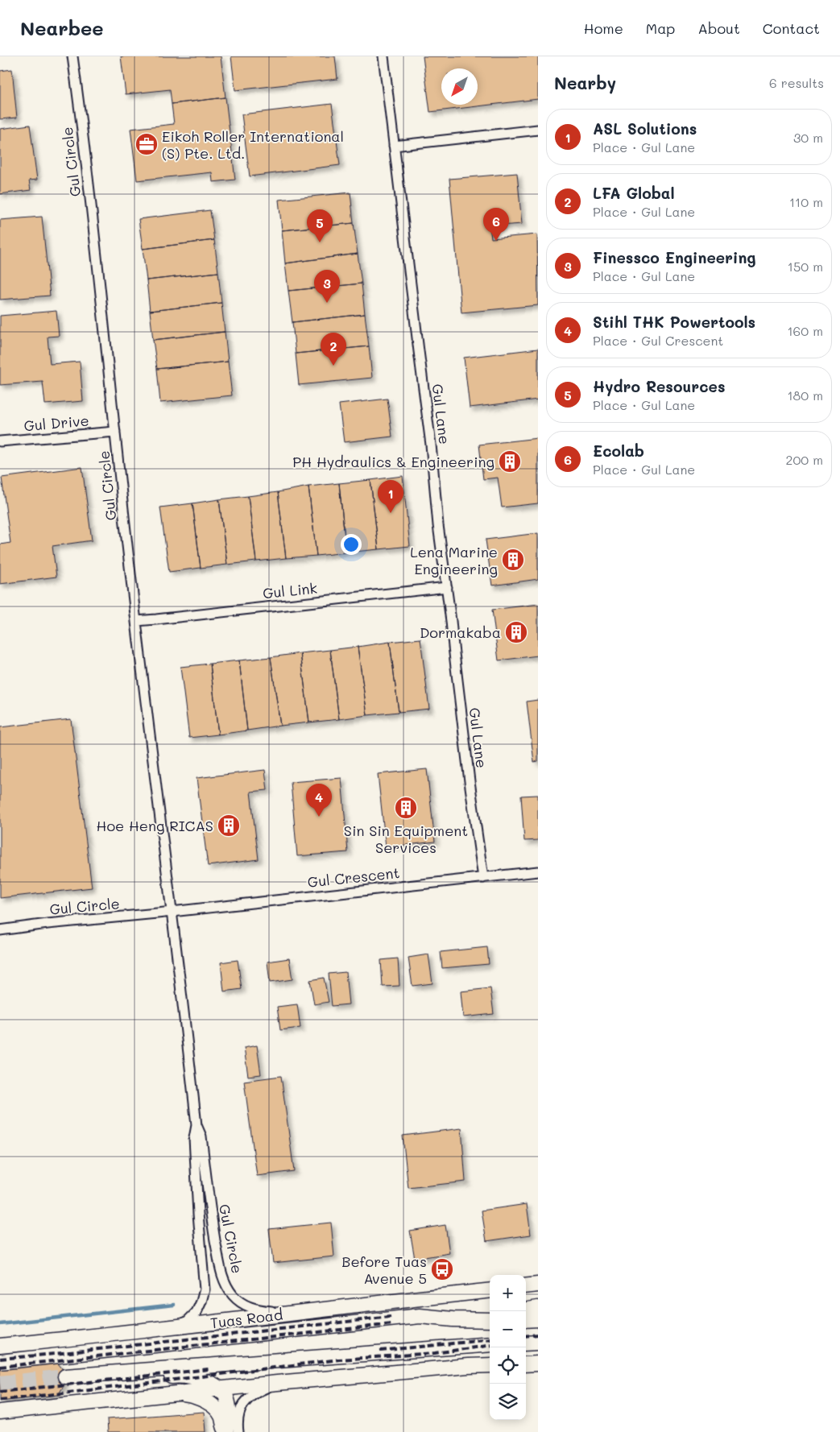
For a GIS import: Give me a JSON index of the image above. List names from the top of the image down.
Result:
{
  "streets": {
    "main road": ["Tuas Road"],
    "street": [
      "Gul Circle",
      "Gul Lane",
      "Gul Drive",
      "Gul Link",
      "Gul Crescent"
    ]
  },
  "crossings": [
    ["Gul Circle", "Gul Drive"],
    ["Gul Circle", "Gul Link"],
    ["Gul Circle", "Gul Crescent"],
    ["Gul Circle", "Tuas Road"],
    ["Gul Lane", "Gul Link"],
    ["Gul Lane", "Gul Crescent"]
  ],
  "places": {
    "office": ["Eikoh Roller International (S) Pte. Ltd."],
    "building": [
      "PH Hydraulics & Engineering",
      "Lena Marine Engineering",
      "Dormakaba",
      "Sin Sin Equipment Services",
      "Hoe Heng RICAS"
    ],
    "bus stop": ["Before Tuas Avenue 5"]
  },
  "north": "bottom left",
  "page": {
    "header": "Nearbee",
    "nav": [
      "Home",
      "Map",
      "About",
      "Contact"
    ],
    "heading": ["Nearby", "6 results"],
    "list": [
      {
        "mark": "1",
        "name": "ASL Solutions",
        "note": "Place · Gul Lane",
        "value": "30 m"
      },
      {
        "mark": "2",
        "name": "LFA Global",
        "note": "Place · Gul Lane",
        "value": "110 m"
      },
      {
        "mark": "3",
        "name": "Finessco Engineering",
        "note": "Place · Gul Lane",
        "value": "150 m"
      },
      {
        "mark": "4",
        "name": "Stihl THK Powertools",
        "note": "Place · Gul Crescent",
        "value": "160 m"
      },
      {
        "mark": "5",
        "name": "Hydro Resources",
        "note": "Place · Gul Lane",
        "value": "180 m"
      },
      {
        "mark": "6",
        "name": "Ecolab",
        "note": "Place · Gul Lane",
        "value": "200 m"
      }
    ],
    "pins": [
      "6",
      "5",
      "3",
      "2",
      "1",
      "4"
    ],
    "map_buttons": ["+", "−"]
  }
}
